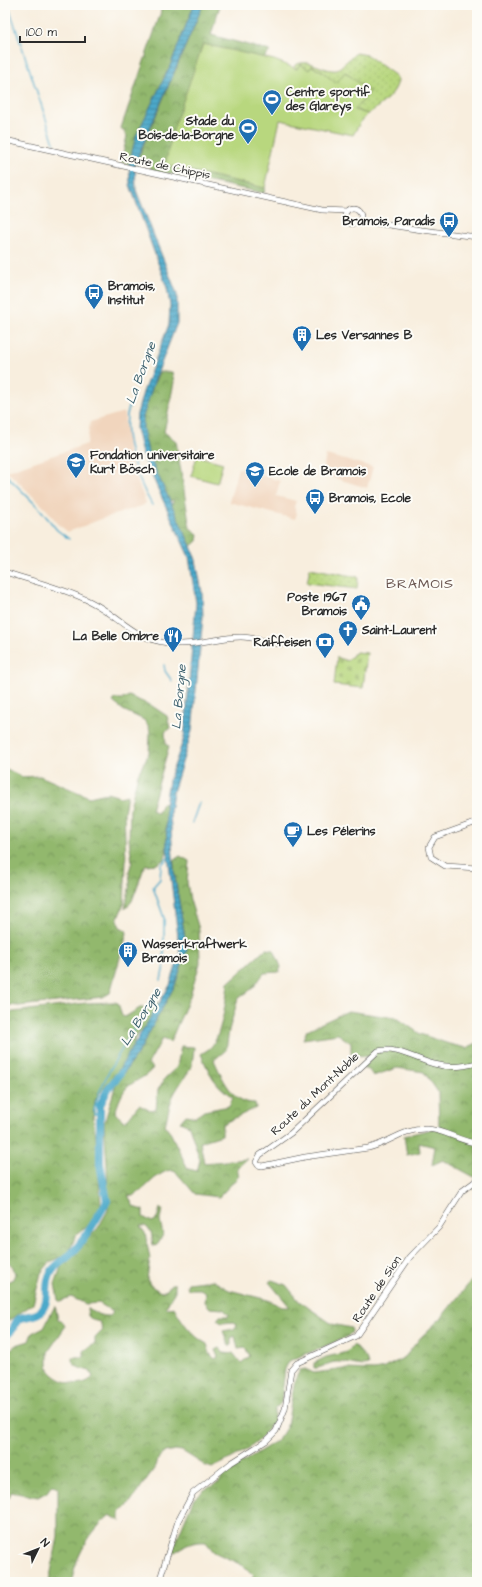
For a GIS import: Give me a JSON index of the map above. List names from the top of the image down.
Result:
{
  "streets": {
    "street": ["Route de Chippis", "Route du Mont-Noble", "Route de Sion"]
  },
  "districts": ["BRAMOIS"],
  "water": ["La Borgne"],
  "places": {
    "sports": ["Centre sportif des Glareys", "Stade du Bois-de-la-Borgne"],
    "bus stop": ["Bramois, Paradis", "Bramois, Institut", "Bramois, Ecole"],
    "building": ["Les Versannes B", "Wasserkraftwerk Bramois"],
    "school or university": ["Fondation universitaire Kurt Bösch", "Ecole de Bramois"],
    "public building": ["Poste 1967 Bramois"],
    "church": ["Saint-Laurent"],
    "restaurant": ["La Belle Ombre"],
    "bank": ["Raiffeisen"],
    "cafe": ["Les Pélerins"]
  },
  "scale_bar": "100 m",
  "north": "top right"
}
